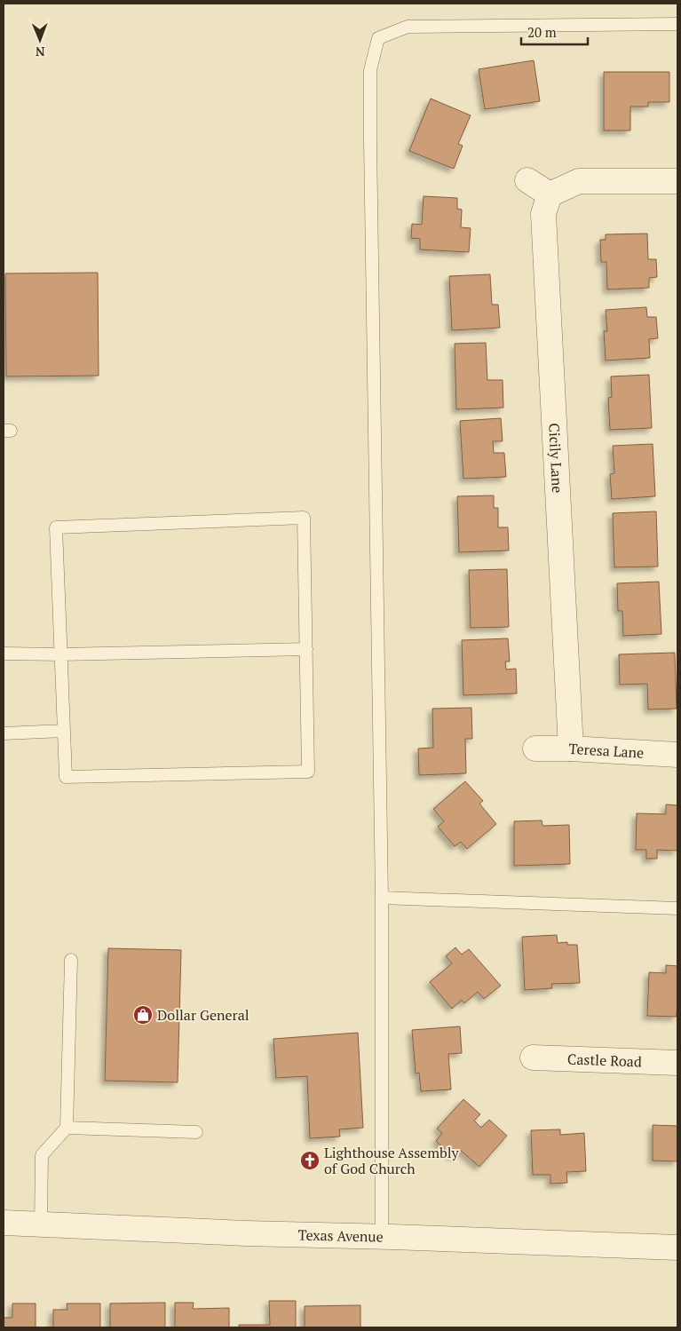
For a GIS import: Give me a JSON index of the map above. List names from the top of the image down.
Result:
{
  "streets": {
    "street": [
      "Cicily Lane",
      "Teresa Lane",
      "Castle Road",
      "Texas Avenue"
    ]
  },
  "crossings": [
    ["Cicily Lane", "Teresa Lane"]
  ],
  "places": {
    "shop": ["Dollar General"],
    "church": ["Lighthouse Assembly of God Church"]
  },
  "scale_bar": "20 m",
  "north": "bottom"
}
